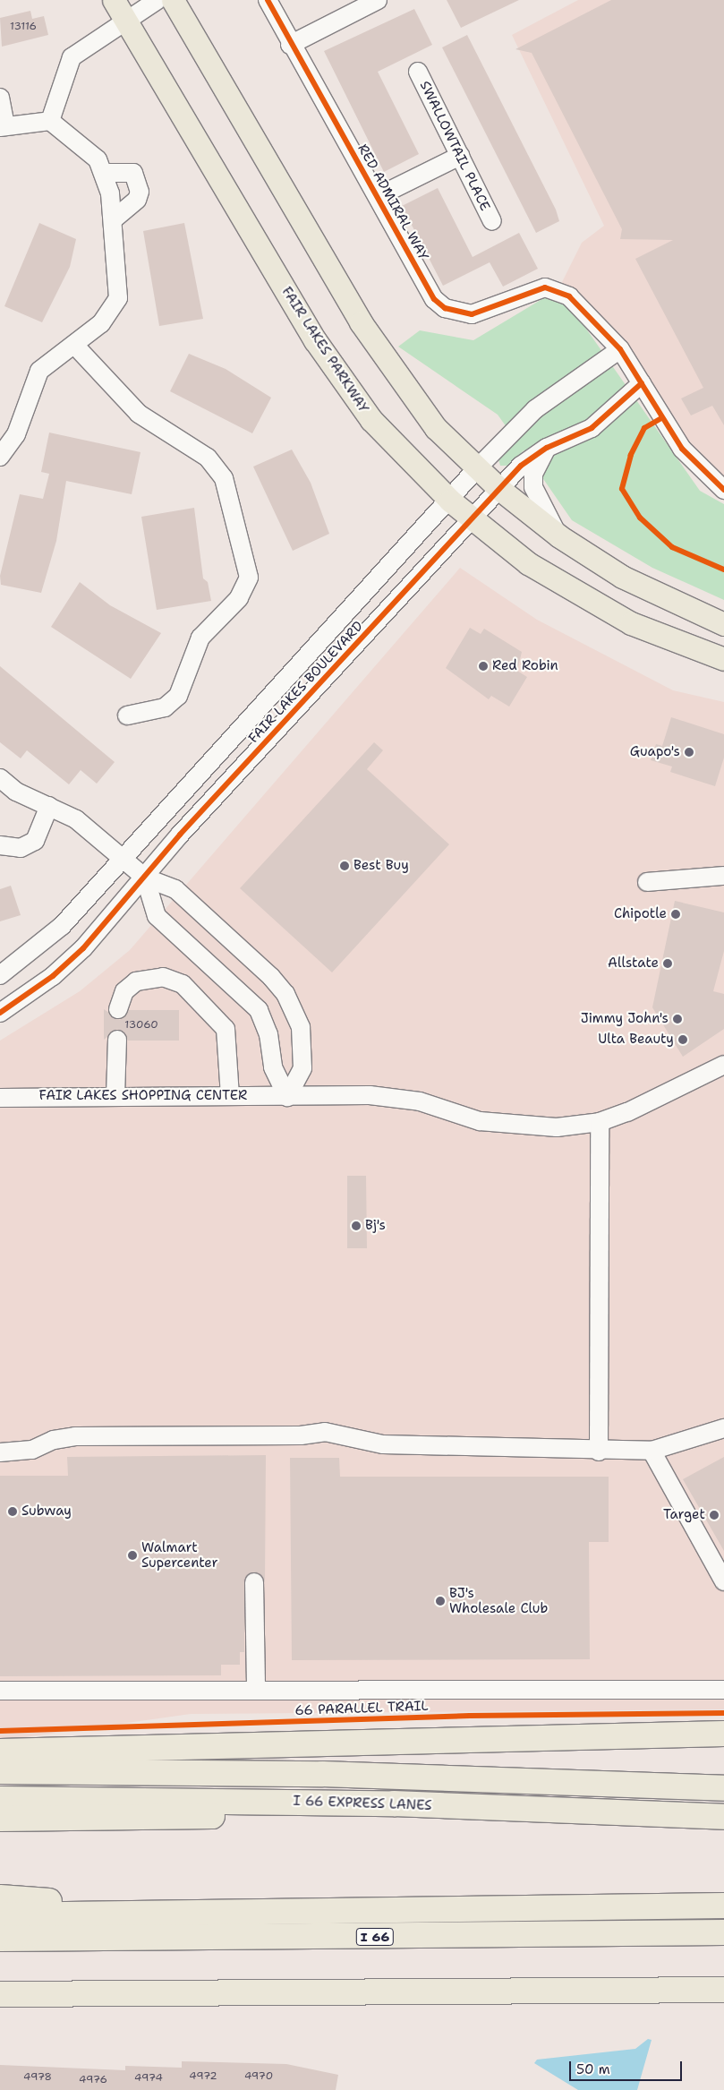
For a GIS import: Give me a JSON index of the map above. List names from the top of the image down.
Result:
{
  "streets": {
    "highway": ["I 66 EXPRESS LANES", "I 66"],
    "main road": ["FAIR LAKES PARKWAY"],
    "street": [
      "SWALLOWTAIL PLACE",
      "RED ADMIRAL WAY",
      "FAIR LAKES BOULEVARD",
      "FAIR LAKES SHOPPING CENTER"
    ],
    "cycle path": ["66 PARALLEL TRAIL"]
  },
  "crossings": [
    ["RED ADMIRAL WAY", "FAIR LAKES BOULEVARD"],
    ["FAIR LAKES PARKWAY", "FAIR LAKES BOULEVARD"]
  ],
  "places": [
    "Red Robin",
    "Guapo's",
    "Best Buy",
    "Chipotle",
    "Allstate",
    "Jimmy John's",
    "Ulta Beauty",
    "Bj's",
    "Subway",
    "Target",
    "Walmart Supercenter",
    "BJ's Wholesale Club"
  ],
  "house_numbers": [
    "13116",
    "13060",
    "4972",
    "4970",
    "4978",
    "4974",
    "4976"
  ],
  "scale_bar": "50 m"
}
